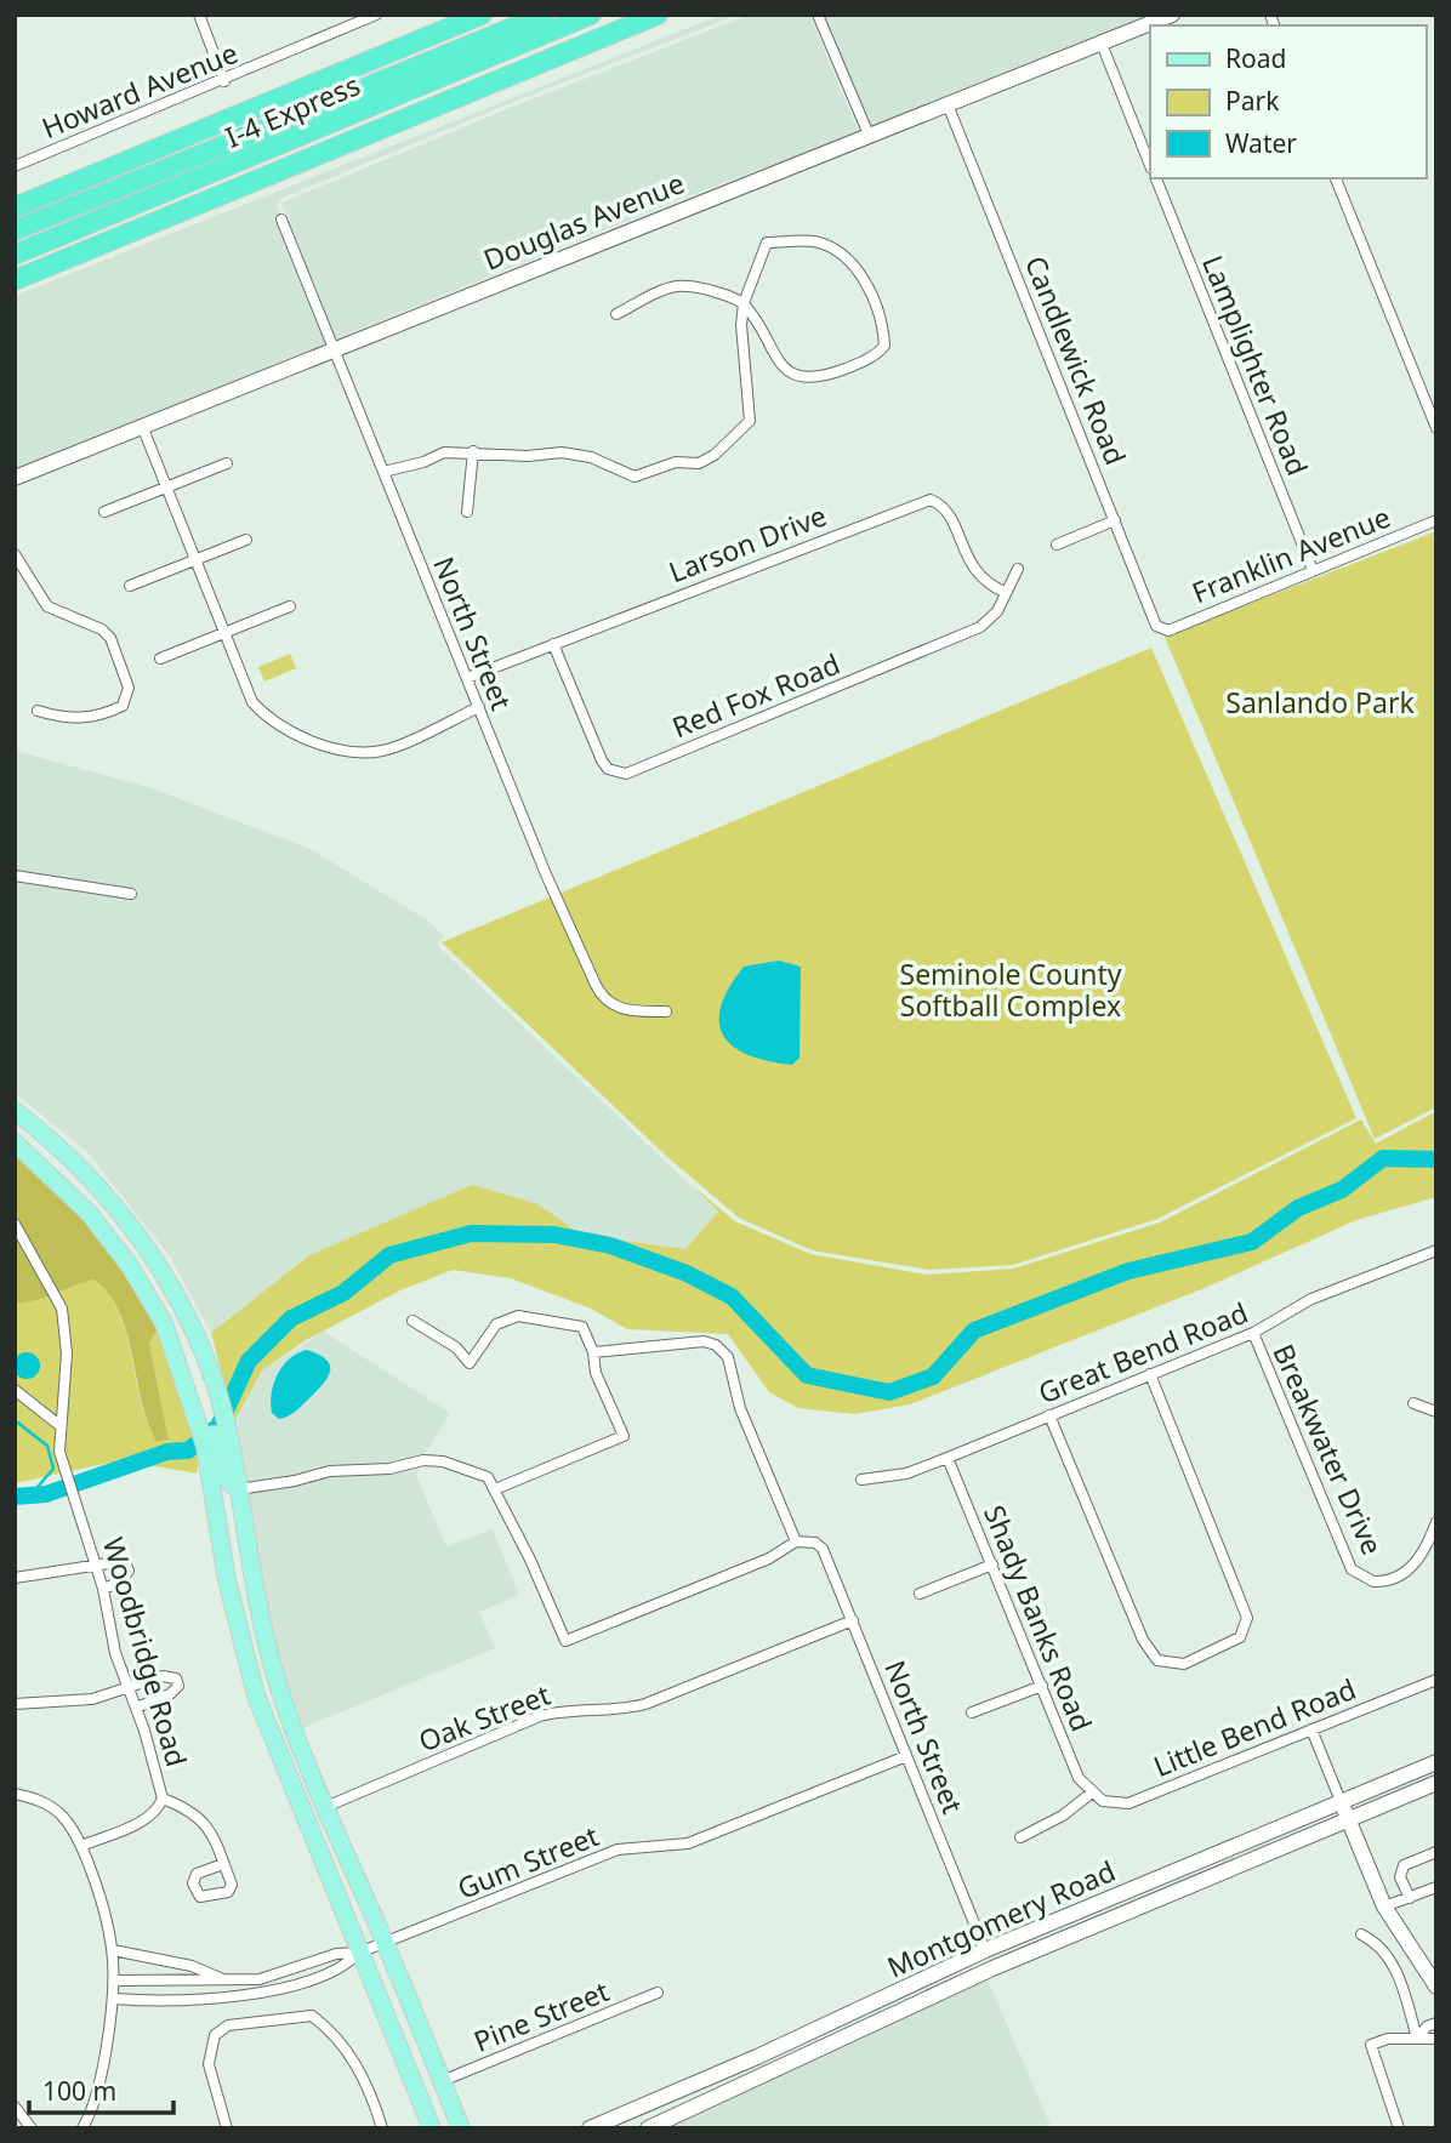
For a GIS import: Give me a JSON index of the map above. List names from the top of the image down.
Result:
{
  "streets": {
    "highway": ["I-4 Express"],
    "main road": ["Douglas Avenue", "Montgomery Road"],
    "street": [
      "Howard Avenue",
      "Candlewick Road",
      "Lamplighter Road",
      "Larson Drive",
      "Franklin Avenue",
      "North Street",
      "Red Fox Road",
      "Great Bend Road",
      "Breakwater Drive",
      "Shady Banks Road",
      "Woodbridge Road",
      "Oak Street",
      "Little Bend Road",
      "Gum Street",
      "Pine Street"
    ]
  },
  "crossings": [
    ["Douglas Avenue", "Candlewick Road"],
    ["Douglas Avenue", "North Street"],
    ["Candlewick Road", "Franklin Avenue"],
    ["Lamplighter Road", "Franklin Avenue"],
    ["Larson Drive", "North Street"],
    ["Larson Drive", "Red Fox Road"],
    ["North Street", "Oak Street"],
    ["North Street", "Gum Street"],
    ["North Street", "Montgomery Road"],
    ["Great Bend Road", "Breakwater Drive"],
    ["Great Bend Road", "Shady Banks Road"],
    ["Shady Banks Road", "Little Bend Road"]
  ],
  "parks": ["Sanlando Park", "Seminole County Softball Complex"],
  "legend": ["Road", "Park", "Water"],
  "scale_bar": "100 m"
}
